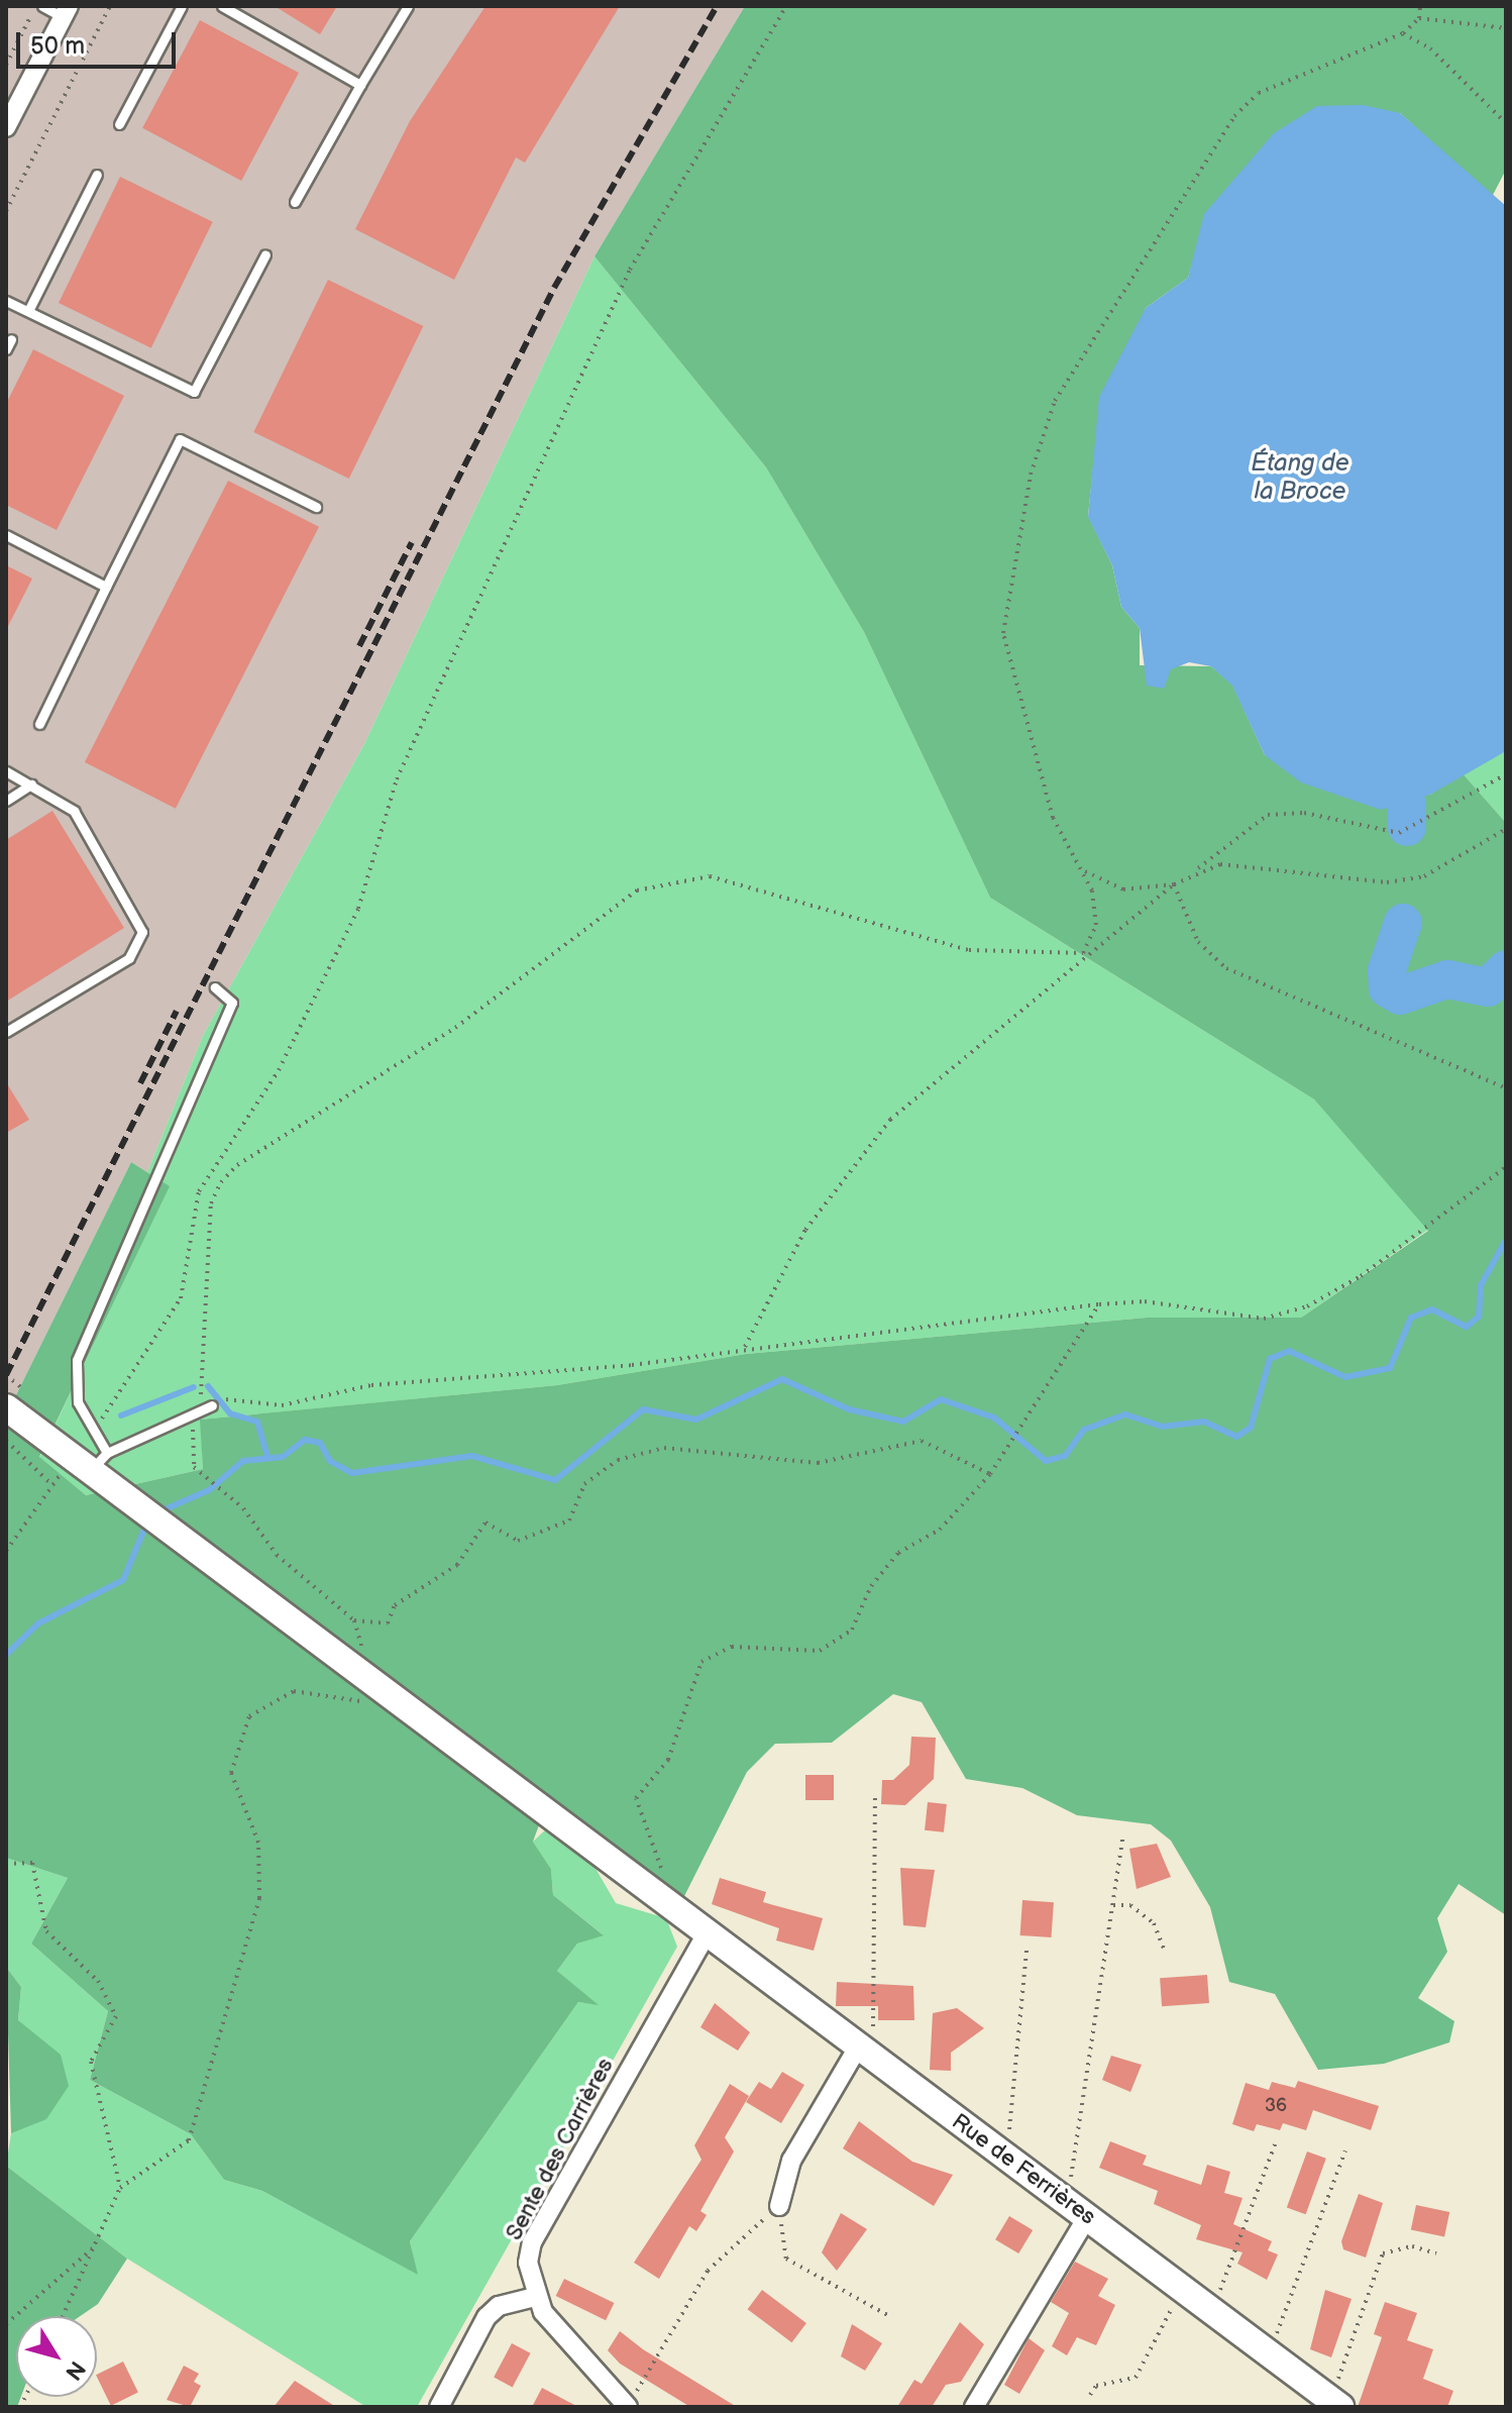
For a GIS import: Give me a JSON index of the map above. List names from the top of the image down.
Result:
{
  "streets": {
    "street": ["Sente des Carrières", "Rue de Ferrières"]
  },
  "crossings": [
    ["Sente des Carrières", "Rue de Ferrières"]
  ],
  "water": ["Étang de la Broce"],
  "house_numbers": ["36"],
  "scale_bar": "50 m",
  "north": "bottom right"
}
